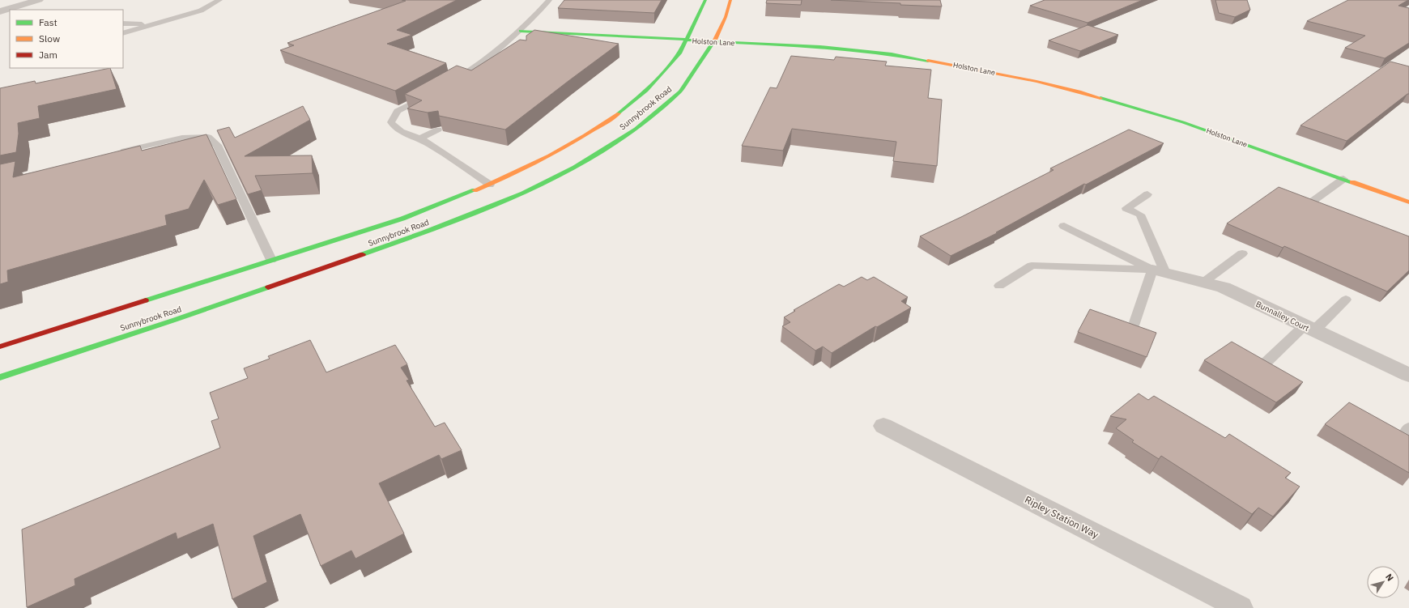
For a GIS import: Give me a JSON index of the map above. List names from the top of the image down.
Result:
{
  "streets": {
    "main road": ["Holston Lane", "Sunnybrook Road"],
    "street": ["Bunnalley Court", "Ripley Station Way"]
  },
  "crossings": [
    ["Holston Lane", "Sunnybrook Road"]
  ],
  "legend": ["Fast", "Slow", "Jam"],
  "north": "top right"
}
